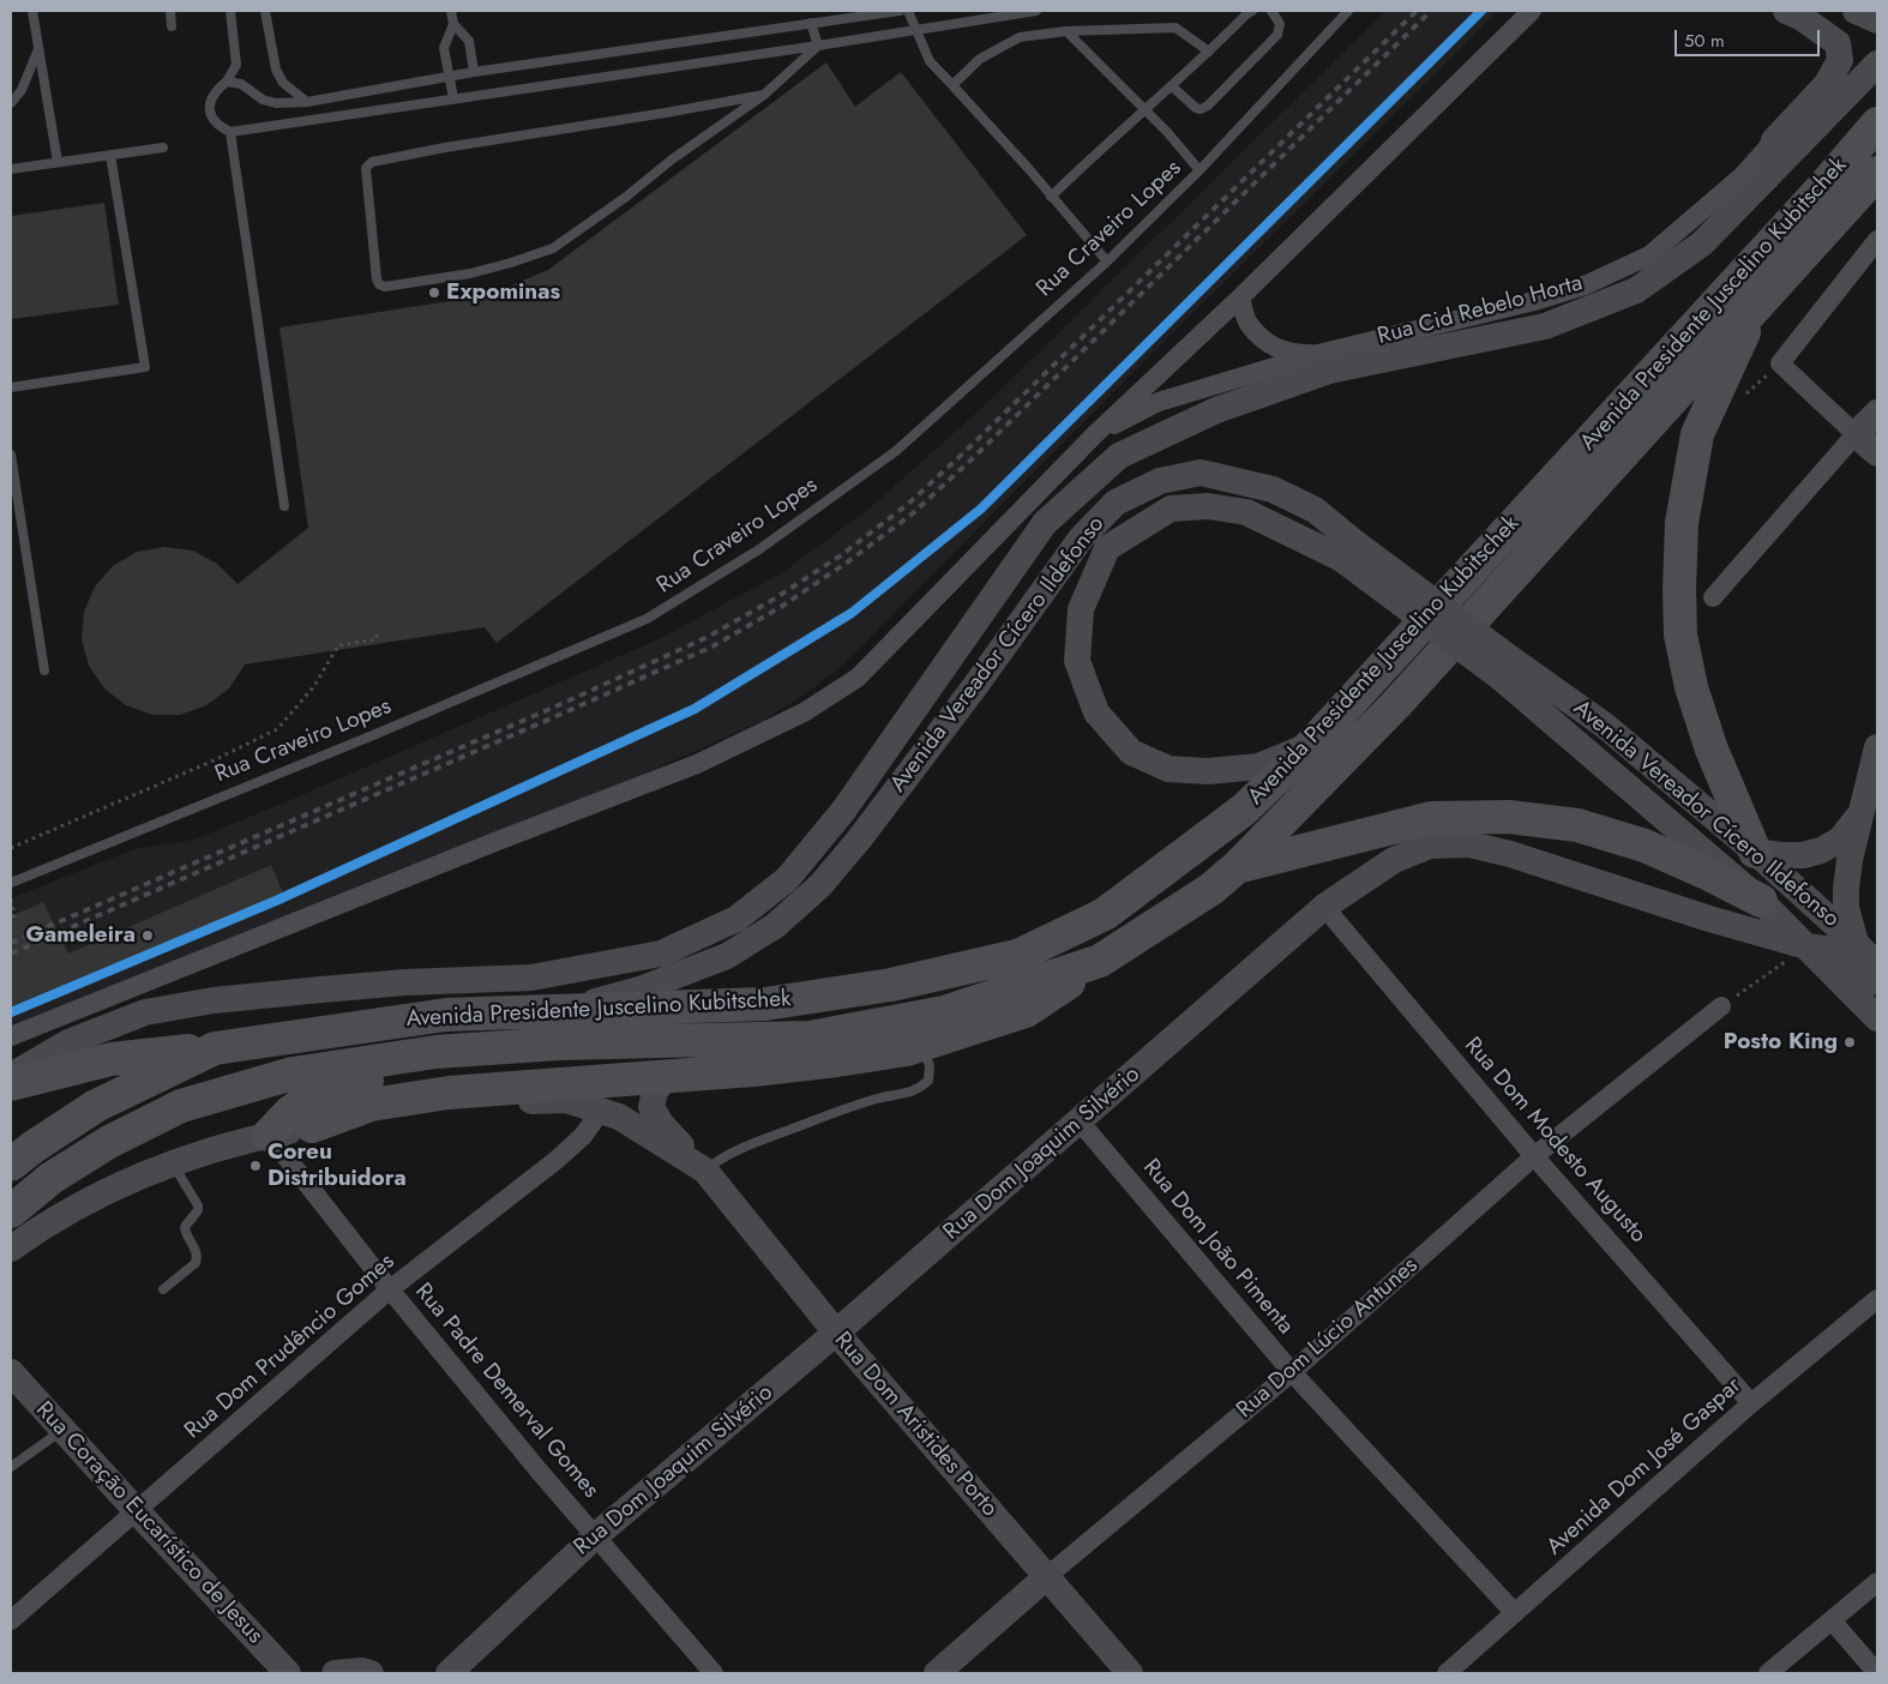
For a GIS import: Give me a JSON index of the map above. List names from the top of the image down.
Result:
{
  "streets": {
    "highway": ["Avenida Presidente Juscelino Kubitschek"],
    "main road": [
      "Rua Cid Rebelo Horta",
      "Avenida Vereador Cícero Ildefonso",
      "Rua Dom Joaquim Silvério",
      "Rua Dom Lúcio Antunes",
      "Rua Dom Aristides Porto",
      "Rua Coração Eucarístico de Jesus"
    ],
    "street": [
      "Rua Dom Modesto Augusto",
      "Rua Dom João Pimenta",
      "Rua Dom Prudêncio Gomes",
      "Rua Padre Demerval Gomes",
      "Avenida Dom José Gaspar"
    ],
    "lane": ["Rua Craveiro Lopes"]
  },
  "crossings": [
    ["Avenida Presidente Juscelino Kubitschek", "Avenida Vereador Cícero Ildefonso"],
    ["Avenida Vereador Cícero Ildefonso", "Rua Dom Joaquim Silvério"],
    ["Rua Dom Modesto Augusto", "Rua Dom Joaquim Silvério"],
    ["Rua Dom Modesto Augusto", "Rua Dom Lúcio Antunes"],
    ["Rua Dom Modesto Augusto", "Avenida Dom José Gaspar"],
    ["Rua Dom Joaquim Silvério", "Rua Dom João Pimenta"],
    ["Rua Dom Joaquim Silvério", "Rua Padre Demerval Gomes"],
    ["Rua Dom Joaquim Silvério", "Rua Dom Aristides Porto"],
    ["Rua Dom João Pimenta", "Rua Dom Lúcio Antunes"],
    ["Rua Dom João Pimenta", "Avenida Dom José Gaspar"],
    ["Rua Dom Lúcio Antunes", "Rua Dom Aristides Porto"],
    ["Rua Dom Prudêncio Gomes", "Rua Padre Demerval Gomes"],
    ["Rua Dom Prudêncio Gomes", "Rua Dom Aristides Porto"],
    ["Rua Dom Prudêncio Gomes", "Rua Coração Eucarístico de Jesus"]
  ],
  "places": [
    "Expominas",
    "Gameleira",
    "Posto King",
    "Coreu Distribuidora"
  ],
  "scale_bar": "50 m"
}
